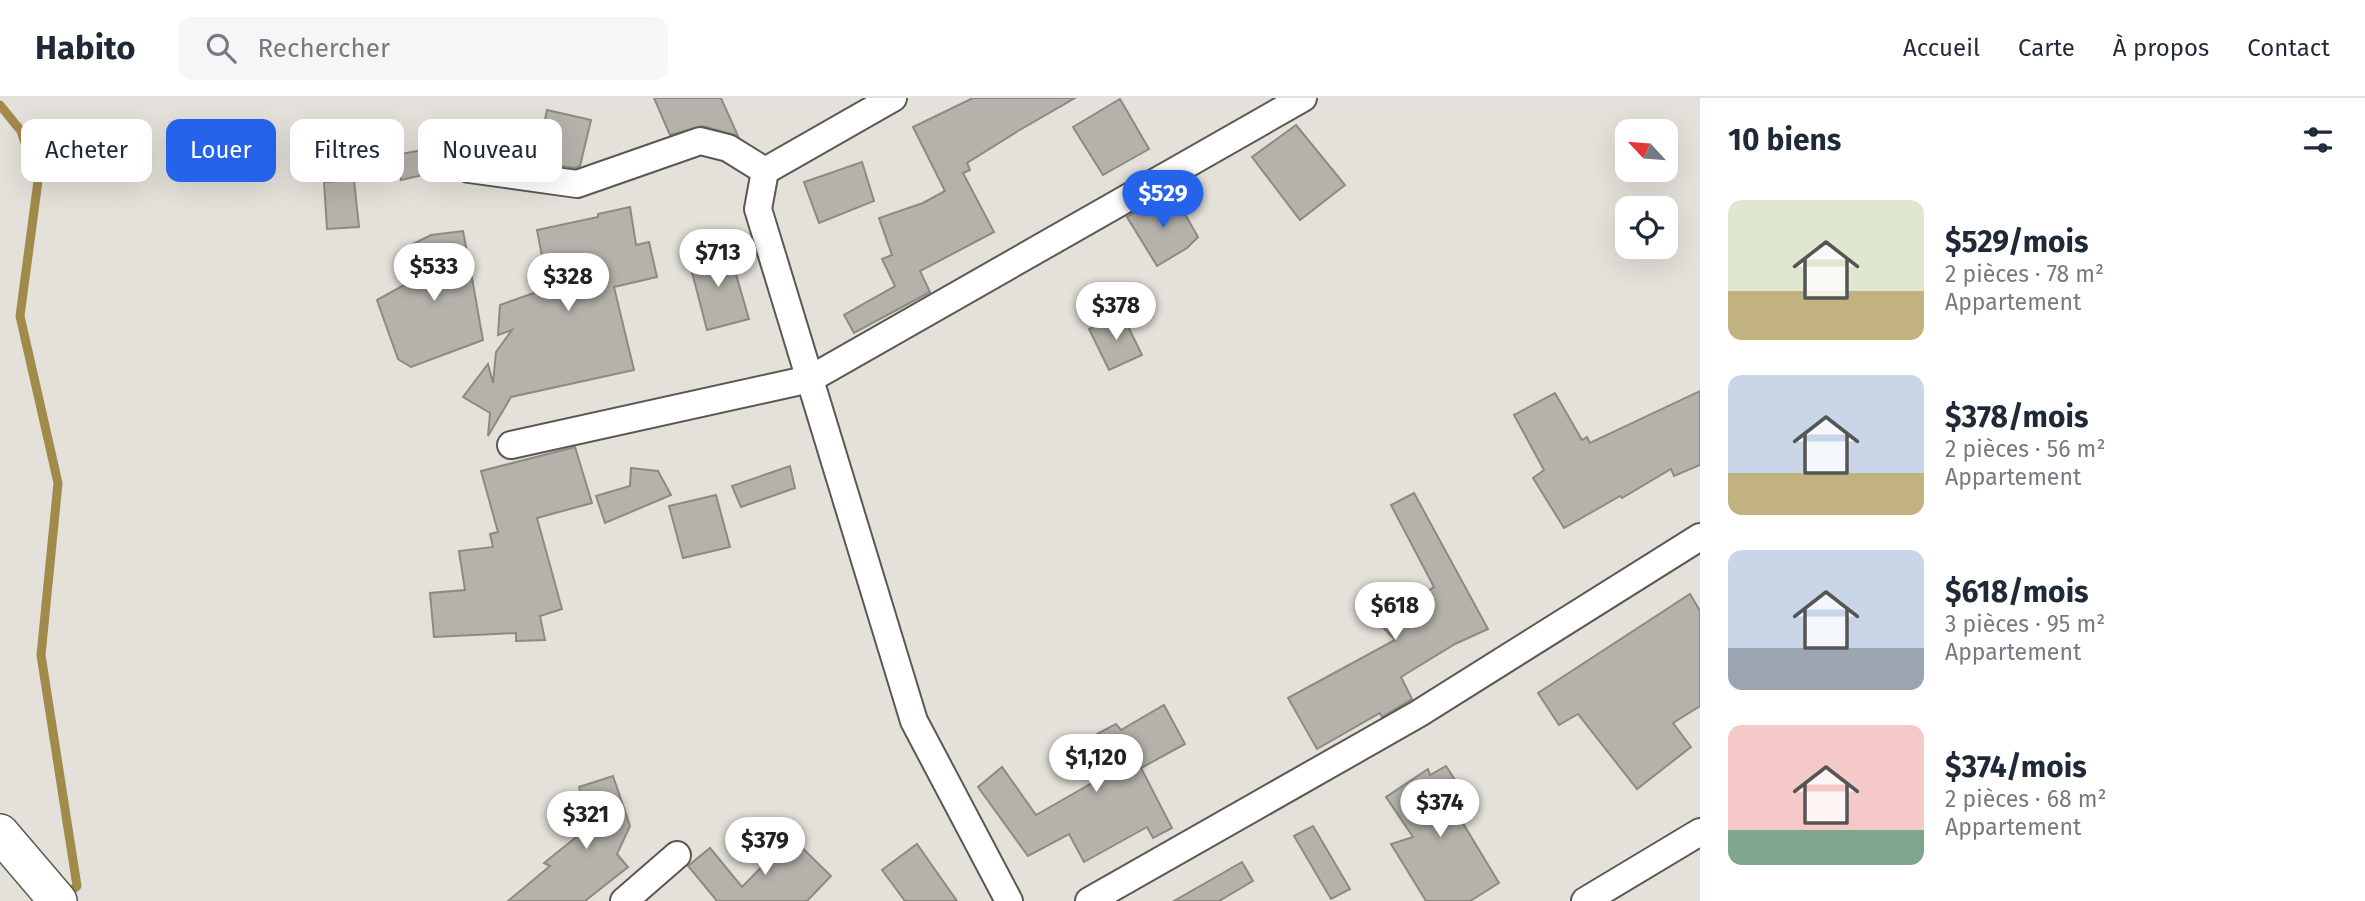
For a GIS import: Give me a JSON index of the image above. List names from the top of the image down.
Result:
{
  "north": "top left",
  "page": {
    "header": "Habito",
    "search": "Rechercher",
    "nav": [
      "Accueil",
      "Carte",
      "À propos",
      "Contact"
    ],
    "heading": "10 biens",
    "chip": [
      "Acheter",
      "Louer",
      "Filtres",
      "Nouveau"
    ],
    "price": [
      "$529",
      "$713",
      "$533",
      "$328",
      "$378",
      "$618",
      "$1,120",
      "$374",
      "$321",
      "$379"
    ],
    "list": [
      {
        "name": "$529/mois",
        "note": "2 pièces · 78 m² · Appartement"
      },
      {
        "name": "$378/mois",
        "note": "2 pièces · 56 m² · Appartement"
      },
      {
        "name": "$618/mois",
        "note": "3 pièces · 95 m² · Appartement"
      },
      {
        "name": "$374/mois",
        "note": "2 pièces · 68 m² · Appartement"
      }
    ]
  }
}
